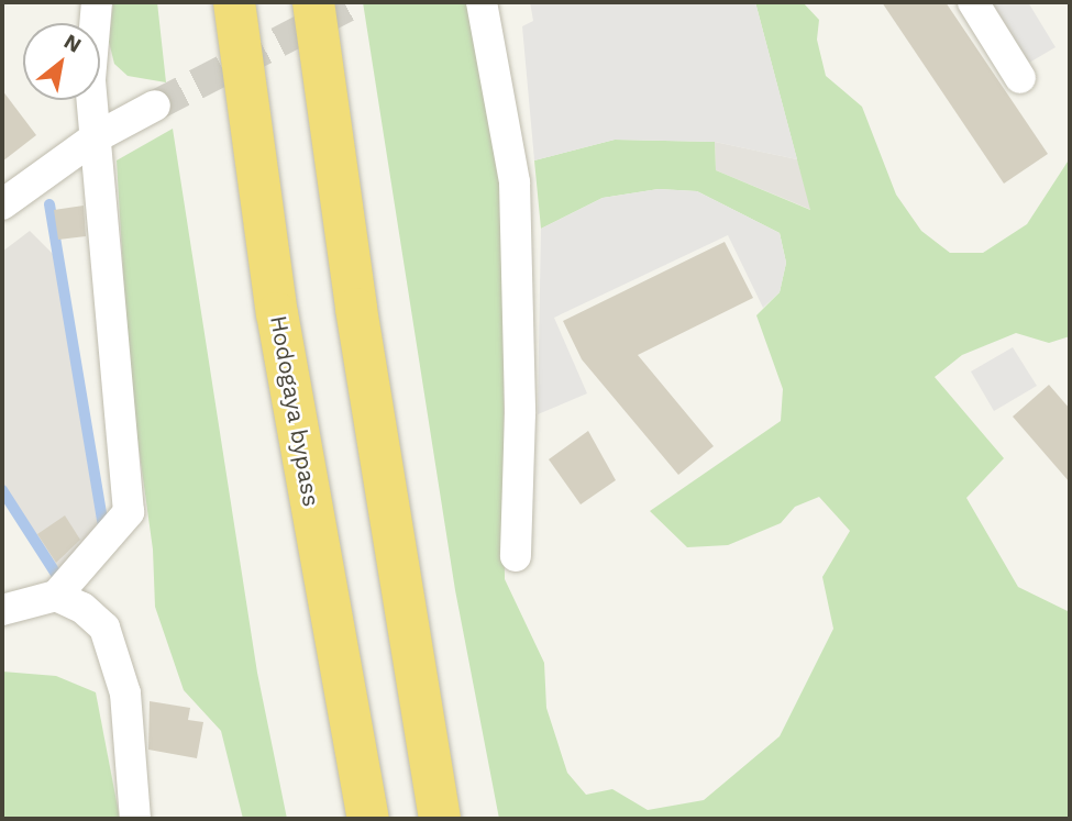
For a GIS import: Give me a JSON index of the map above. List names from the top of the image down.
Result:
{
  "streets": {
    "highway": ["Hodogaya bypass"]
  },
  "north": "top right"
}
